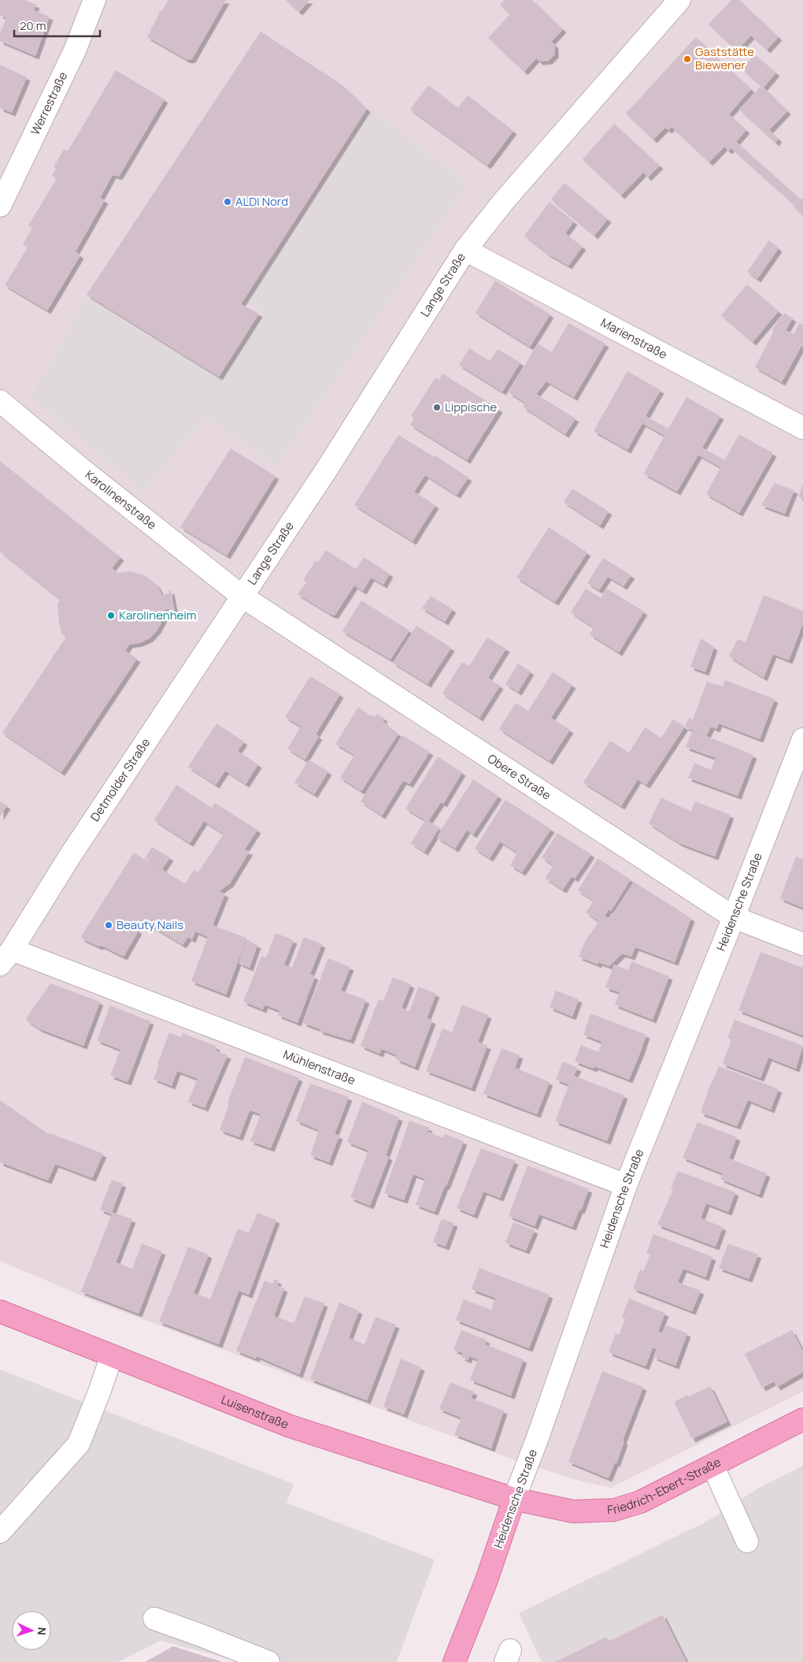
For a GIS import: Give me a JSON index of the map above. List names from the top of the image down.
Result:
{
  "streets": {
    "main road": ["Heidensche Straße", "Luisenstraße", "Friedrich-Ebert-Straße"],
    "street": [
      "Werrestraße",
      "Lange Straße",
      "Marienstraße",
      "Karolinenstraße",
      "Obere Straße",
      "Detmolder Straße",
      "Mühlenstraße"
    ]
  },
  "crossings": [
    ["Lange Straße", "Marienstraße"],
    ["Lange Straße", "Karolinenstraße"],
    ["Lange Straße", "Obere Straße"],
    ["Lange Straße", "Detmolder Straße"],
    ["Karolinenstraße", "Obere Straße"],
    ["Karolinenstraße", "Detmolder Straße"],
    ["Obere Straße", "Detmolder Straße"],
    ["Obere Straße", "Heidensche Straße"],
    ["Detmolder Straße", "Mühlenstraße"],
    ["Heidensche Straße", "Mühlenstraße"],
    ["Heidensche Straße", "Luisenstraße"],
    ["Heidensche Straße", "Friedrich-Ebert-Straße"],
    ["Luisenstraße", "Friedrich-Ebert-Straße"]
  ],
  "places": [
    "Gaststätte Biewener",
    "ALDI Nord",
    "Lippische",
    "Karolinenheim",
    "Beauty Nails"
  ],
  "scale_bar": "20 m",
  "north": "right"
}
